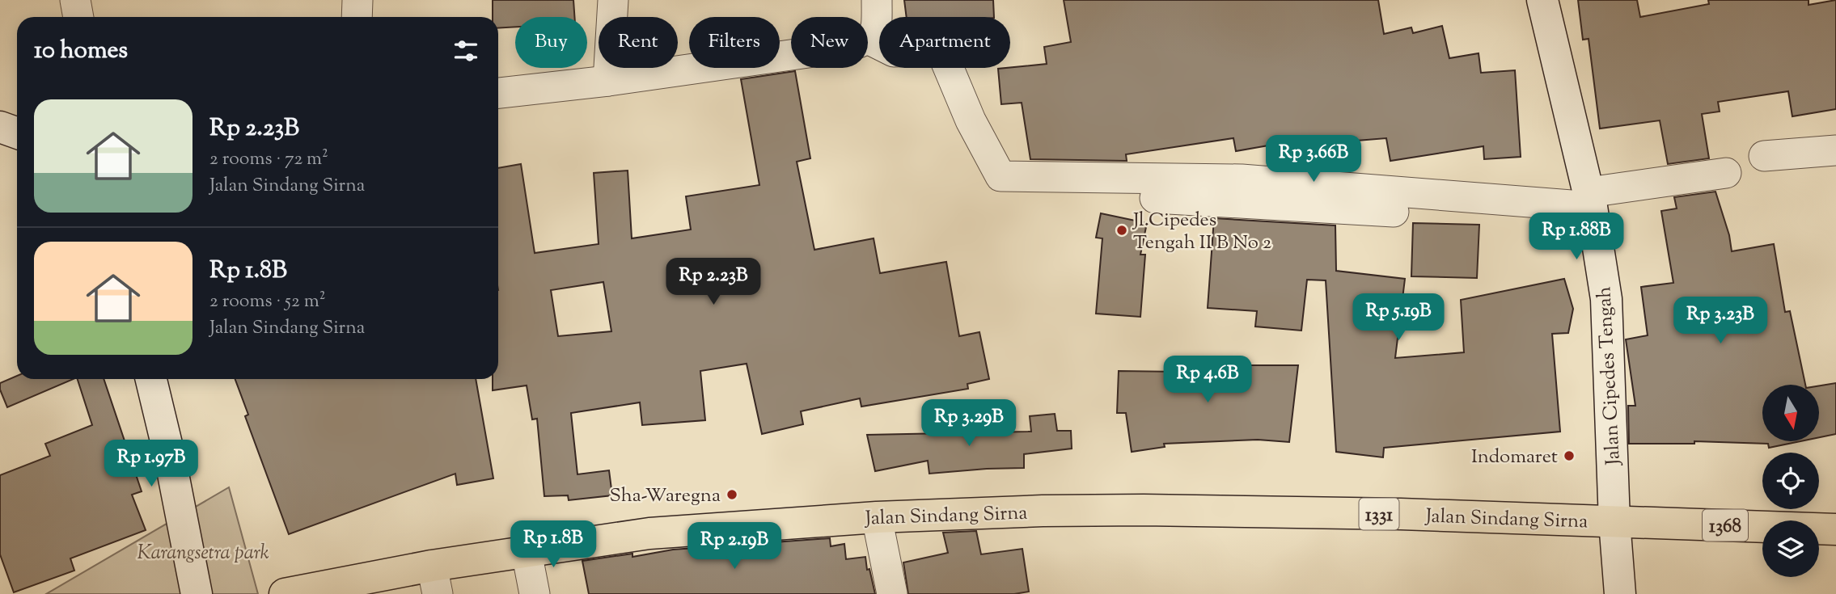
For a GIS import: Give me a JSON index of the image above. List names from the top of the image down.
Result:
{
  "streets": {
    "main road": ["1331", "Jalan Sindang Sirna", "1368"],
    "street": ["Jalan Cipedes Tengah"]
  },
  "crossings": [
    ["Jalan Cipedes Tengah", "Jalan Sindang Sirna"],
    ["Jalan Cipedes Tengah", "1368"],
    ["Jalan Sindang Sirna", "1368"]
  ],
  "parks": ["Karangsetra park"],
  "places": ["Jl.Cipedes Tengah II B No 2", "Indomaret", "Sha-Waregna"],
  "north": "bottom",
  "page": {
    "chip": [
      "Buy",
      "Rent",
      "Filters",
      "New",
      "Apartment"
    ],
    "heading": "10 homes",
    "list": [
      {
        "name": "Rp 2.23B",
        "note": "2 rooms · 72 m² · Jalan Sindang Sirna"
      },
      {
        "name": "Rp 1.8B",
        "note": "2 rooms · 52 m² · Jalan Sindang Sirna"
      }
    ],
    "price": [
      "Rp 3.66B",
      "Rp 1.88B",
      "Rp 2.23B",
      "Rp 5.19B",
      "Rp 3.23B",
      "Rp 4.6B",
      "Rp 3.29B",
      "Rp 1.97B",
      "Rp 1.8B",
      "Rp 2.19B"
    ]
  }
}
